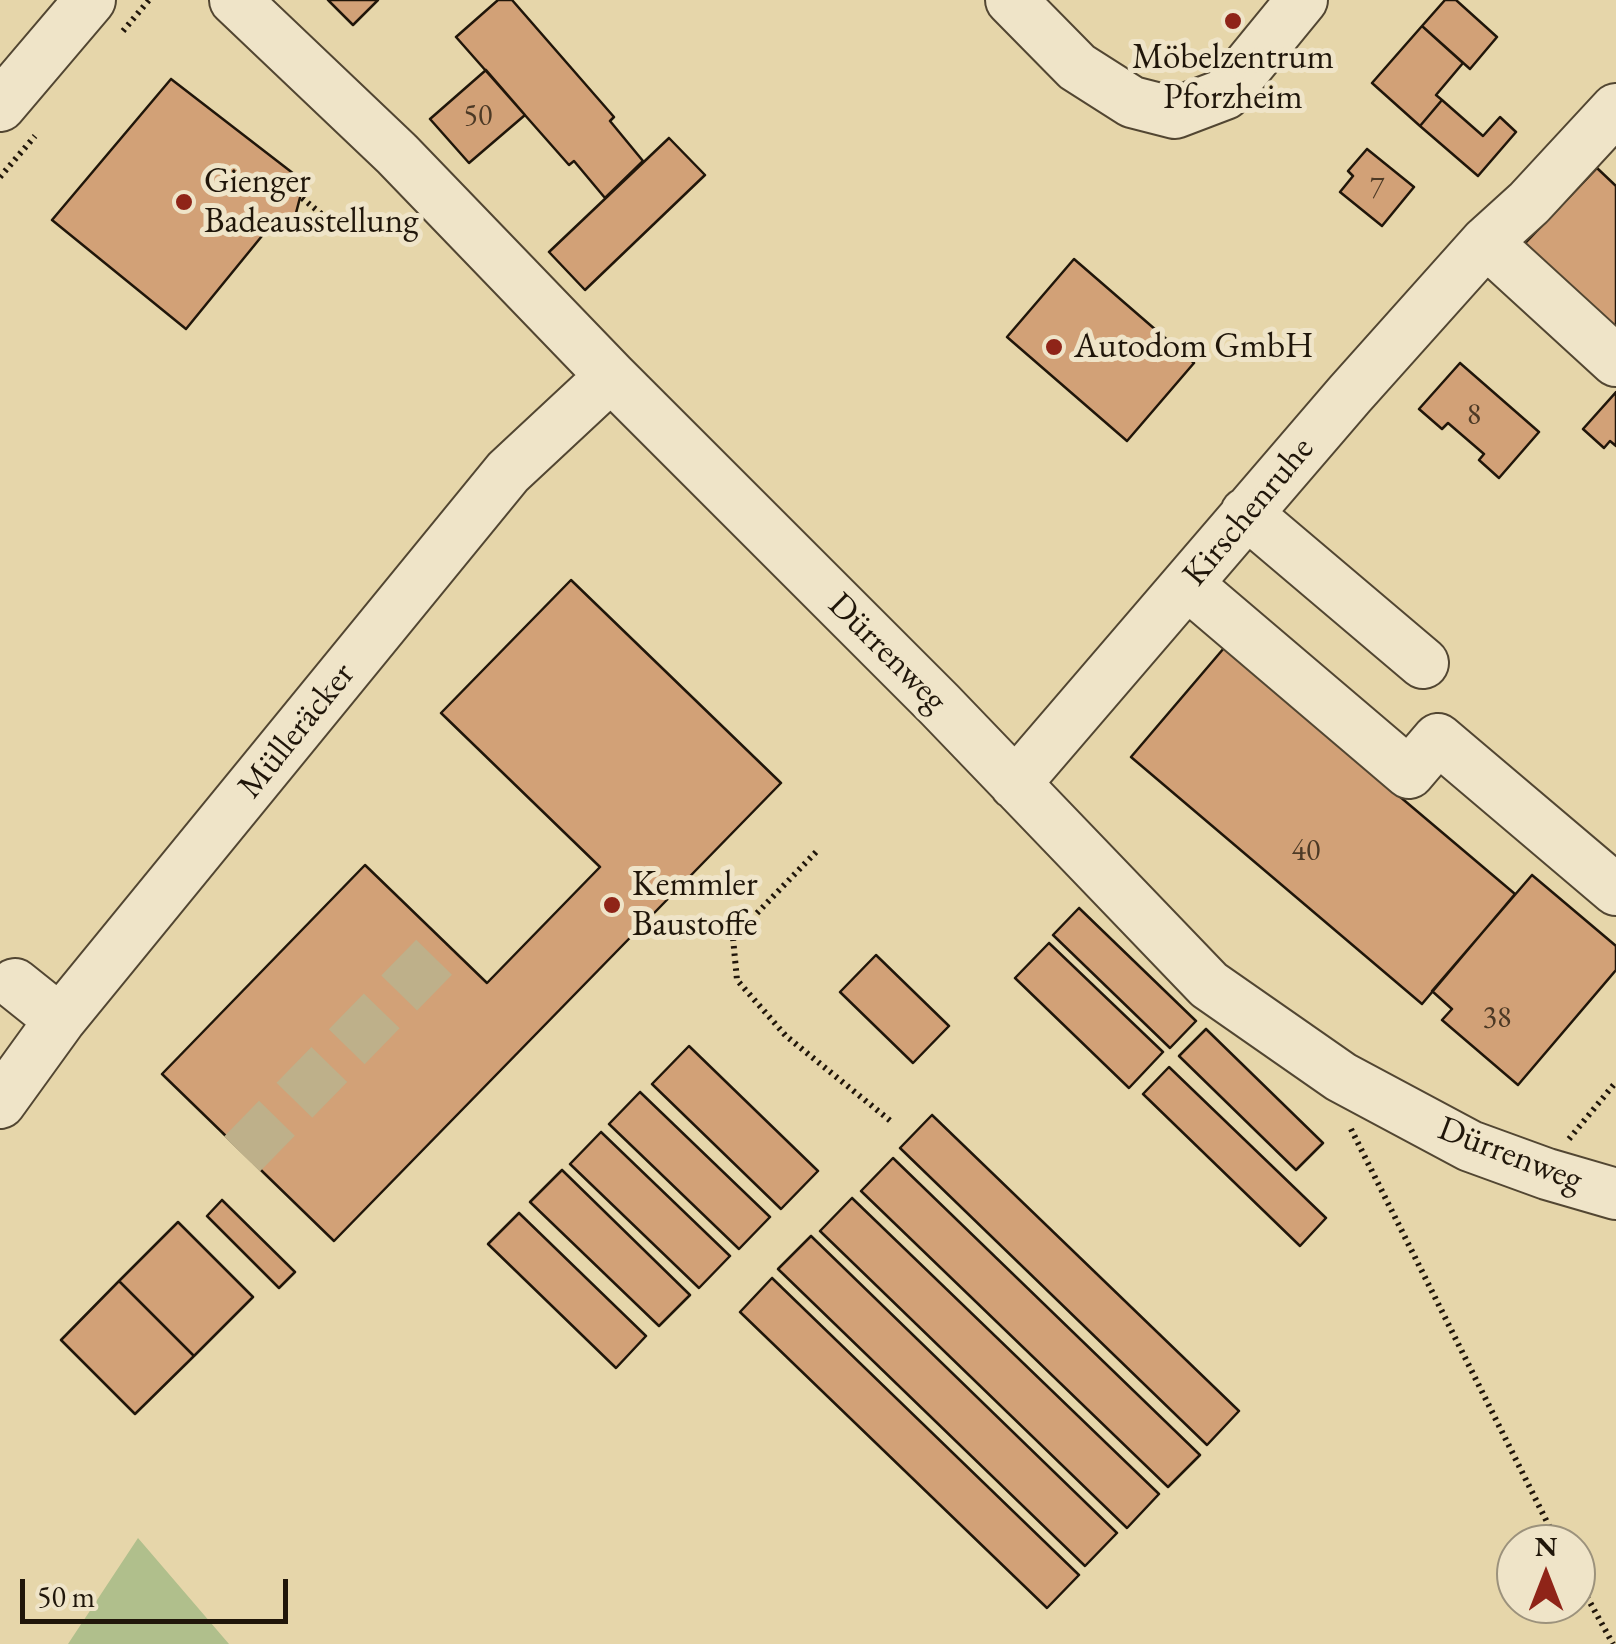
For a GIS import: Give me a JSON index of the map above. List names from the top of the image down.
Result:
{
  "streets": {
    "street": ["Kirschenruhe", "Dürrenweg", "Mülleräcker"]
  },
  "crossings": [
    ["Kirschenruhe", "Dürrenweg"],
    ["Dürrenweg", "Mülleräcker"]
  ],
  "places": [
    "Möbelzentrum Pforzheim",
    "Gienger Badeausstellung",
    "Autodom GmbH",
    "Kemmler Baustoffe"
  ],
  "house_numbers": [
    "50",
    "7",
    "8",
    "40",
    "38"
  ],
  "scale_bar": "50 m",
  "north": "top"
}
